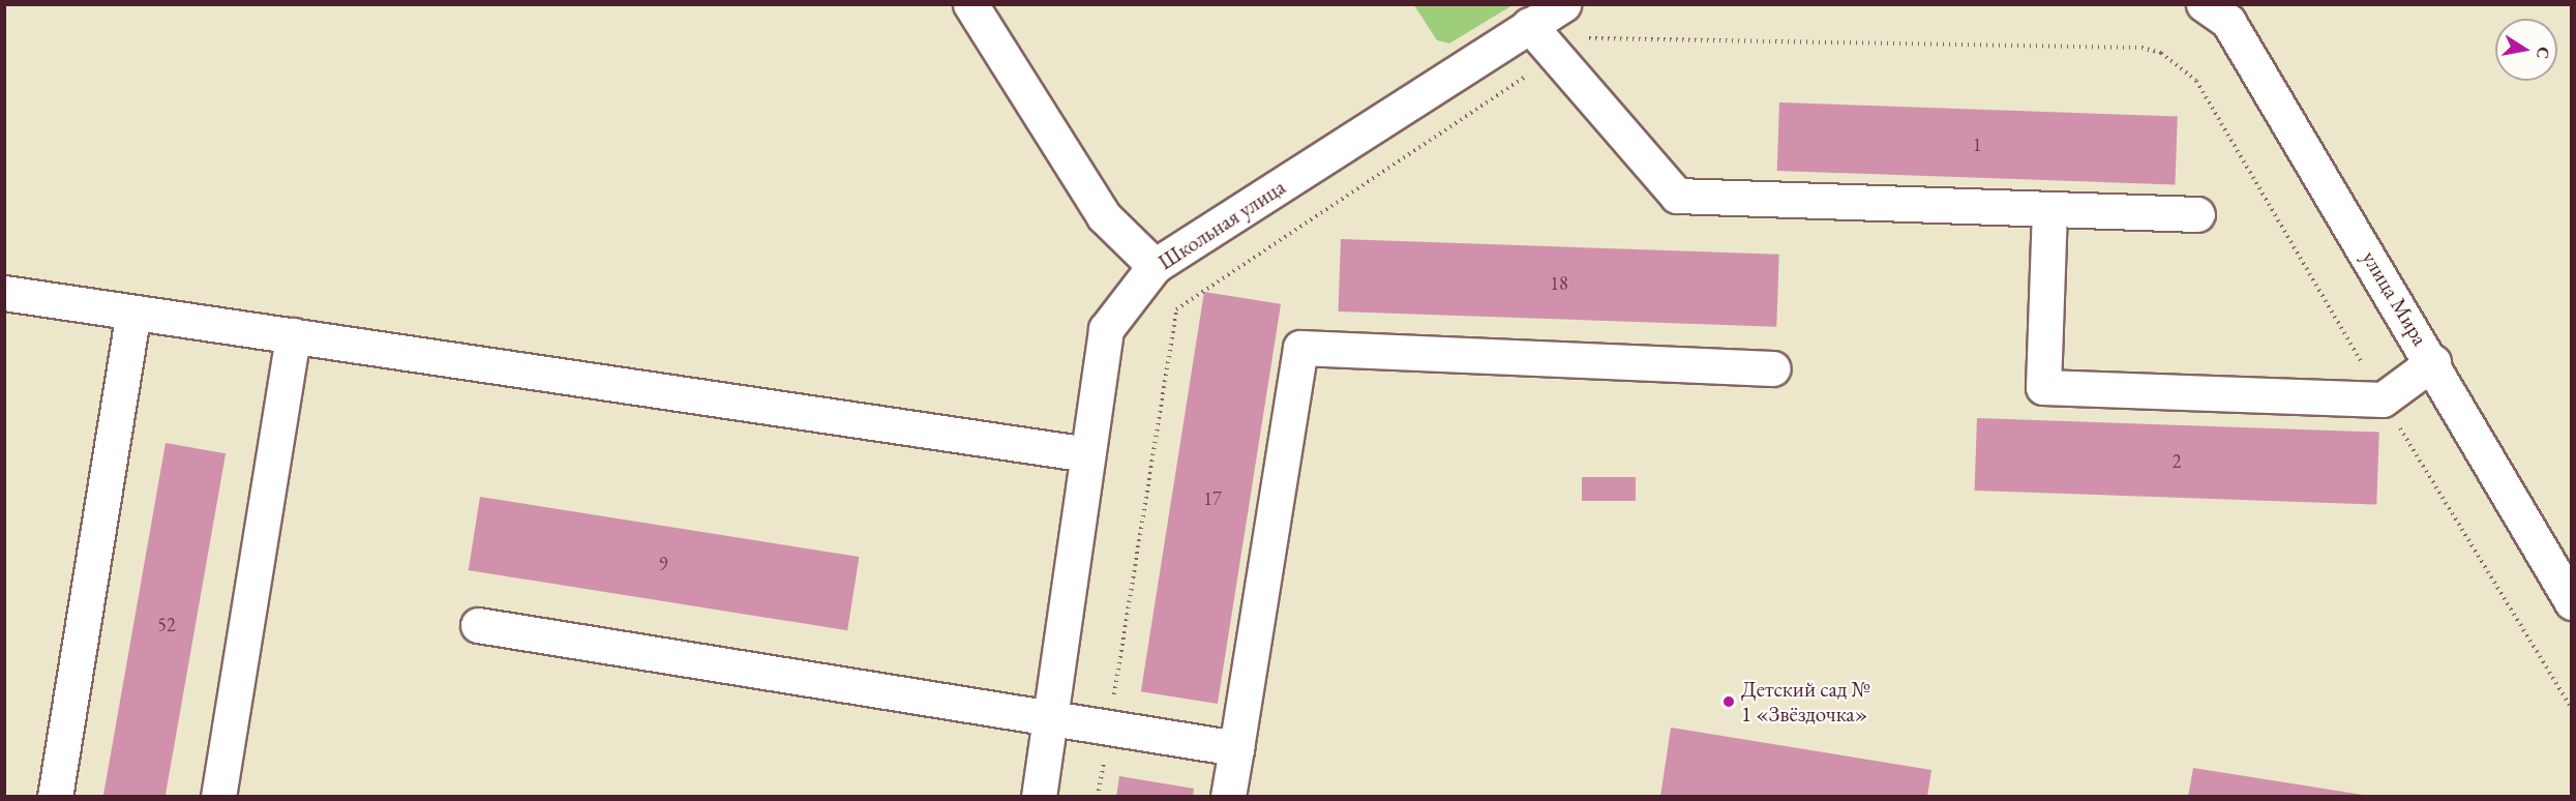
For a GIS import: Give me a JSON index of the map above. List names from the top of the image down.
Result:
{
  "streets": {
    "street": ["Школьная улица", "улица Мира"]
  },
  "places": ["Детский сад № 1 «Звёздочка»"],
  "house_numbers": [
    "1",
    "18",
    "2",
    "17",
    "9",
    "52"
  ],
  "north": "right"
}
